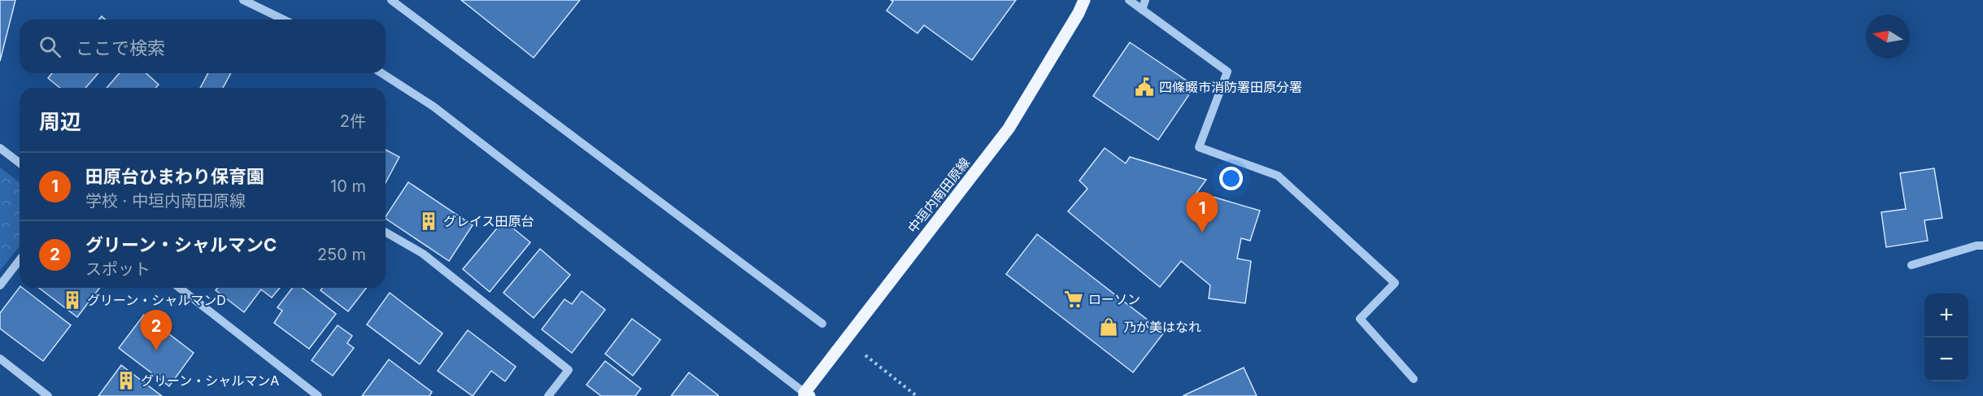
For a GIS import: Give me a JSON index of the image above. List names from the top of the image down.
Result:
{
  "streets": {
    "main road": ["中垣内南田原線"]
  },
  "places": {
    "public building": ["四條畷市消防署田原分署"],
    "building": ["グレイス田原台", "グリーン・シャルマンD", "グリーン・シャルマンA"],
    "supermarket": ["ローソン"],
    "shop": ["乃が美はなれ"]
  },
  "north": "left",
  "page": {
    "search": "ここで検索",
    "heading": ["周辺", "2件"],
    "list": [
      {
        "mark": "1",
        "name": "田原台ひまわり保育園",
        "note": "学校 · 中垣内南田原線",
        "value": "10 m"
      },
      {
        "mark": "2",
        "name": "グリーン・シャルマンC",
        "note": "スポット",
        "value": "250 m"
      }
    ],
    "pins": ["1", "2"],
    "map_buttons": ["+", "−"]
  }
}
